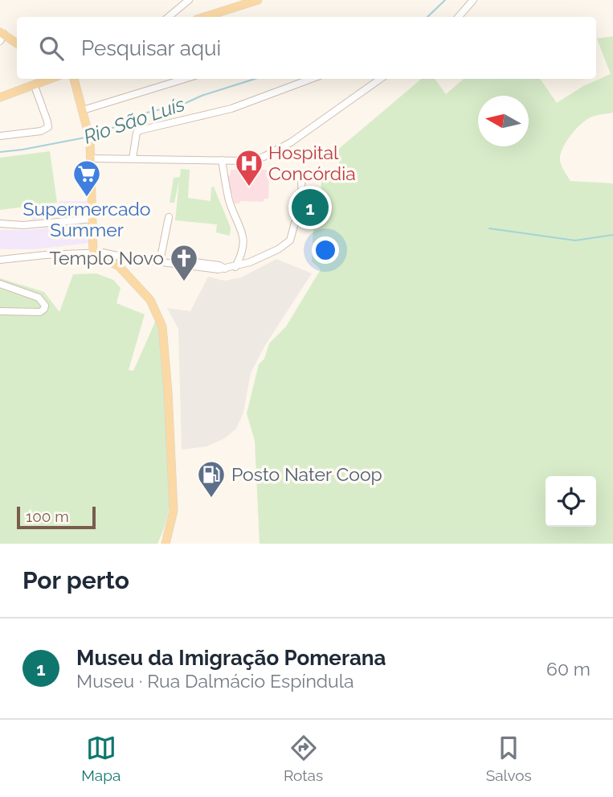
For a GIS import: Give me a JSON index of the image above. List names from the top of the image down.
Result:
{
  "water": ["Rio São Luís"],
  "places": {
    "hospital": ["Hospital Concórdia"],
    "supermarket": ["Supermercado Summer"],
    "church": ["Templo Novo"],
    "fuel station": ["Posto Nater Coop"]
  },
  "scale_bar": "100 m",
  "north": "left",
  "page": {
    "search": "Pesquisar aqui",
    "pins": "1",
    "scale": "100 m",
    "heading": "Por perto",
    "list": [
      {
        "mark": "1",
        "name": "Museu da Imigração Pomerana",
        "note": "Museu · Rua Dalmácio Espíndula",
        "value": "60 m"
      }
    ],
    "nav": ["Mapa", "Rotas", "Salvos"]
  }
}
